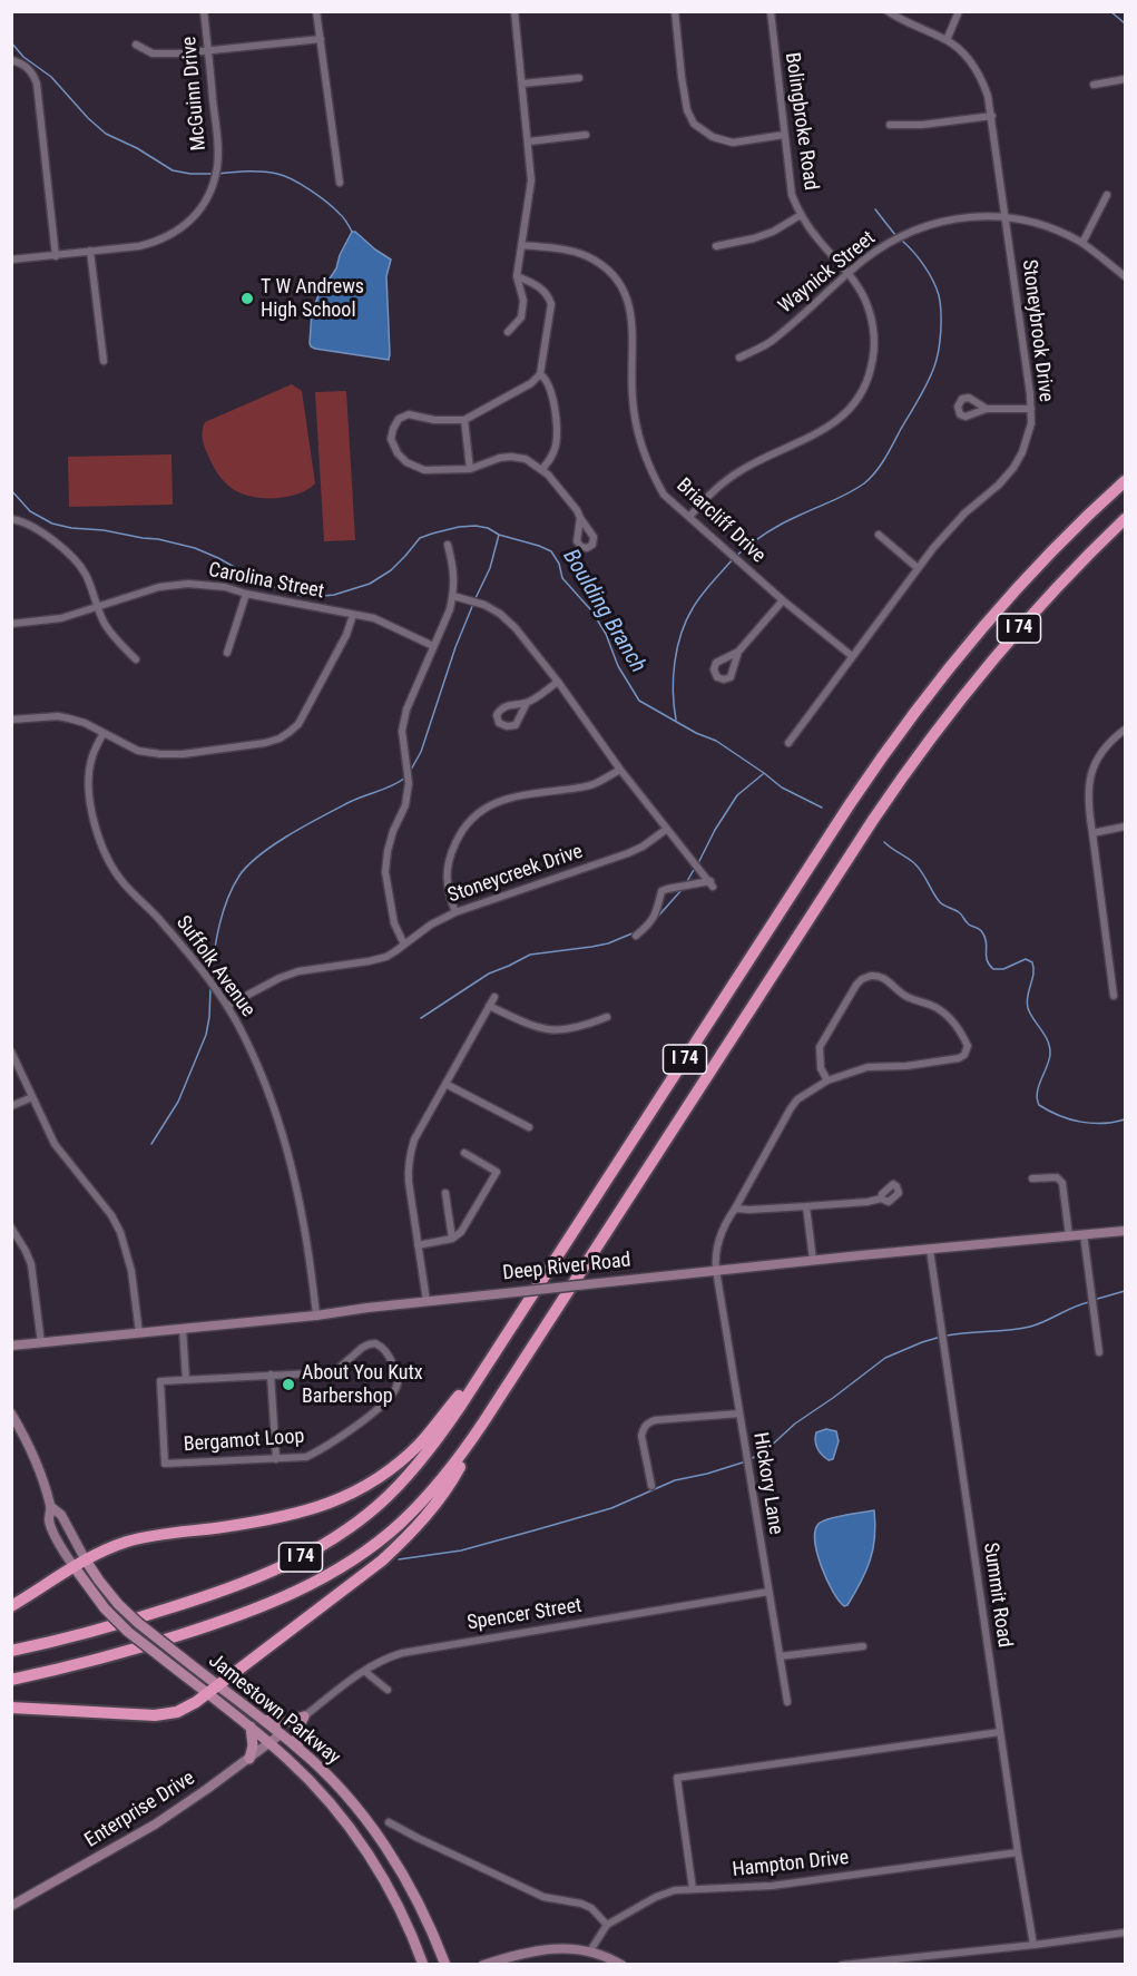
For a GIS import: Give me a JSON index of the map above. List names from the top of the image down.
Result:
{
  "streets": {
    "highway": ["I 74"],
    "main road": ["Jamestown Parkway"],
    "street": [
      "McGuinn Drive",
      "Bolingbroke Road",
      "Waynick Street",
      "Stoneybrook Drive",
      "Briarcliff Drive",
      "Carolina Street",
      "Stoneycreek Drive",
      "Suffolk Avenue",
      "Deep River Road",
      "Bergamot Loop",
      "Hickory Lane",
      "Summit Road",
      "Spencer Street",
      "Enterprise Drive",
      "Hampton Drive"
    ]
  },
  "crossings": [
    ["Bolingbroke Road", "Waynick Street"],
    ["Bolingbroke Road", "Briarcliff Drive"],
    ["Waynick Street", "Stoneybrook Drive"],
    ["Stoneybrook Drive", "Briarcliff Drive"],
    ["Stoneycreek Drive", "Suffolk Avenue"],
    ["Suffolk Avenue", "Deep River Road"],
    ["Deep River Road", "Hickory Lane"],
    ["Deep River Road", "Summit Road"],
    ["Hickory Lane", "Spencer Street"],
    ["Summit Road", "Hampton Drive"],
    ["Jamestown Parkway", "Enterprise Drive"]
  ],
  "water": ["Boulding Branch"],
  "places": ["T W Andrews High School", "About You Kutx Barbershop"]
}
